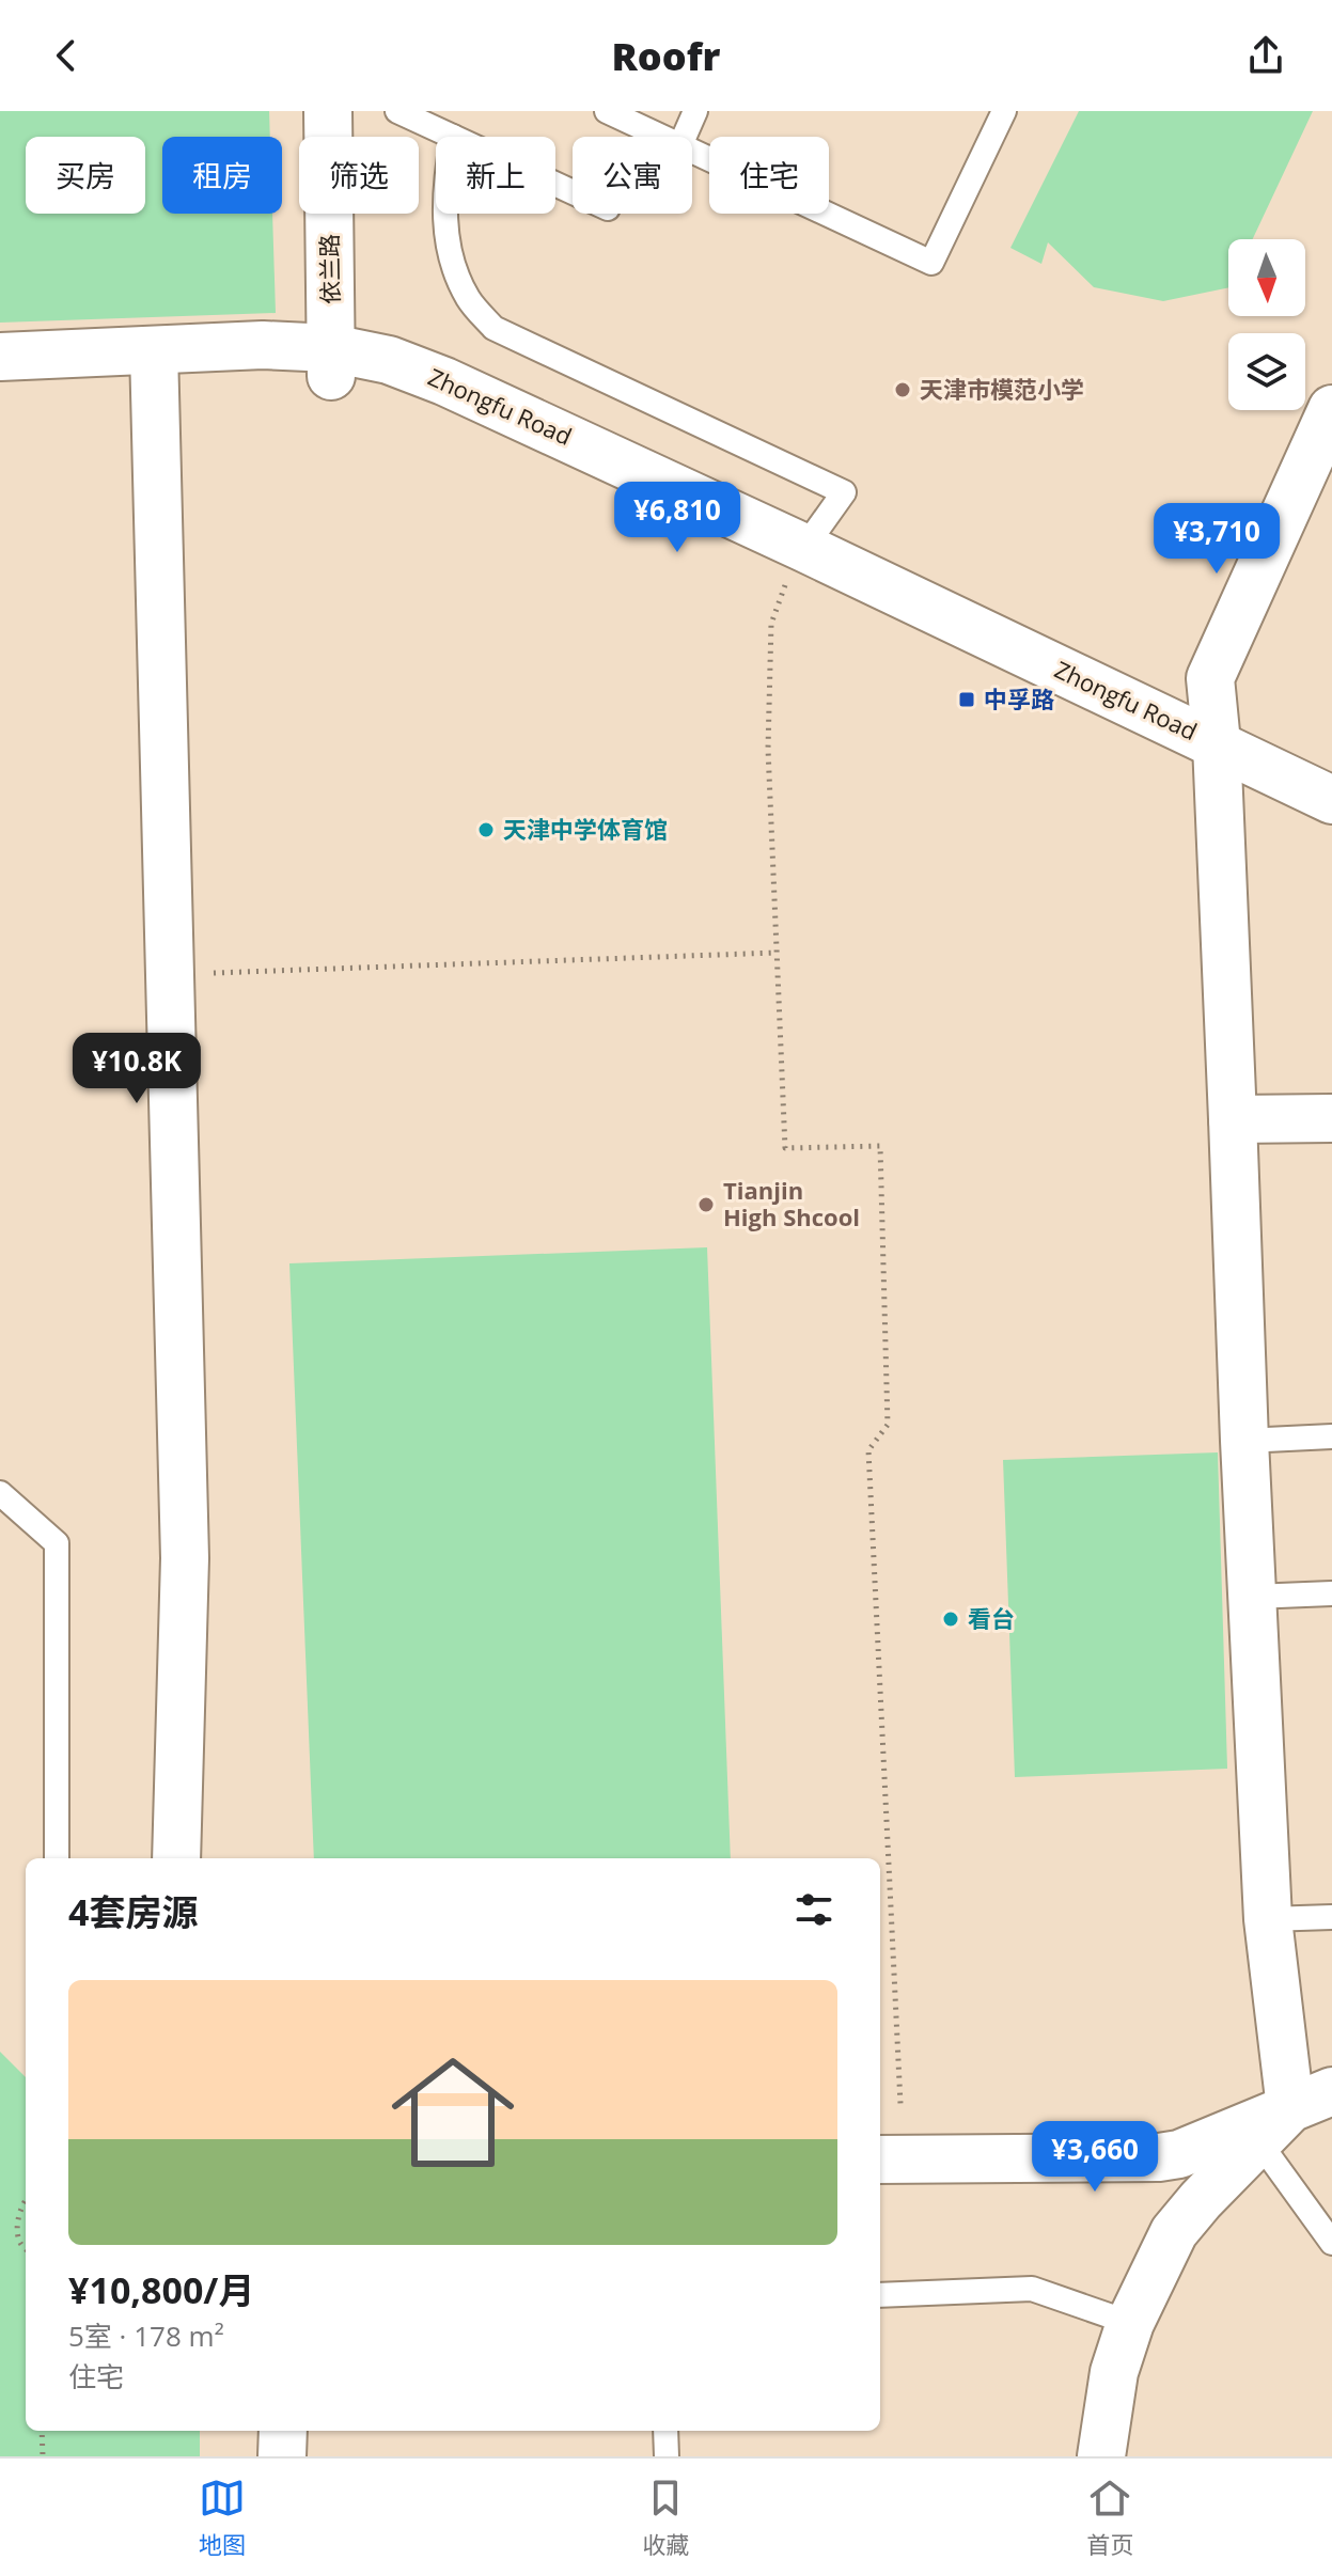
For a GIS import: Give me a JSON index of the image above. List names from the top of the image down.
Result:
{
  "streets": {
    "street": ["依兰路", "Zhongfu Road"]
  },
  "crossings": [
    ["依兰路", "Zhongfu Road"]
  ],
  "places": {
    "other": [
      "天津市模范小学",
      "天津中学体育馆",
      "Tianjin High Shcool",
      "看台"
    ],
    "transit": ["中孚路"]
  },
  "north": "bottom",
  "page": {
    "header": "Roofr",
    "chip": [
      "买房",
      "租房",
      "筛选",
      "新上",
      "公寓",
      "住宅"
    ],
    "price": [
      "¥6,810",
      "¥3,710",
      "¥10.8K",
      "¥3,660"
    ],
    "heading": "4套房源",
    "list": [
      {
        "name": "¥10,800/月",
        "note": "5室 · 178 m² · 住宅"
      }
    ],
    "tabs": ["地图", "收藏", "首页"]
  }
}
